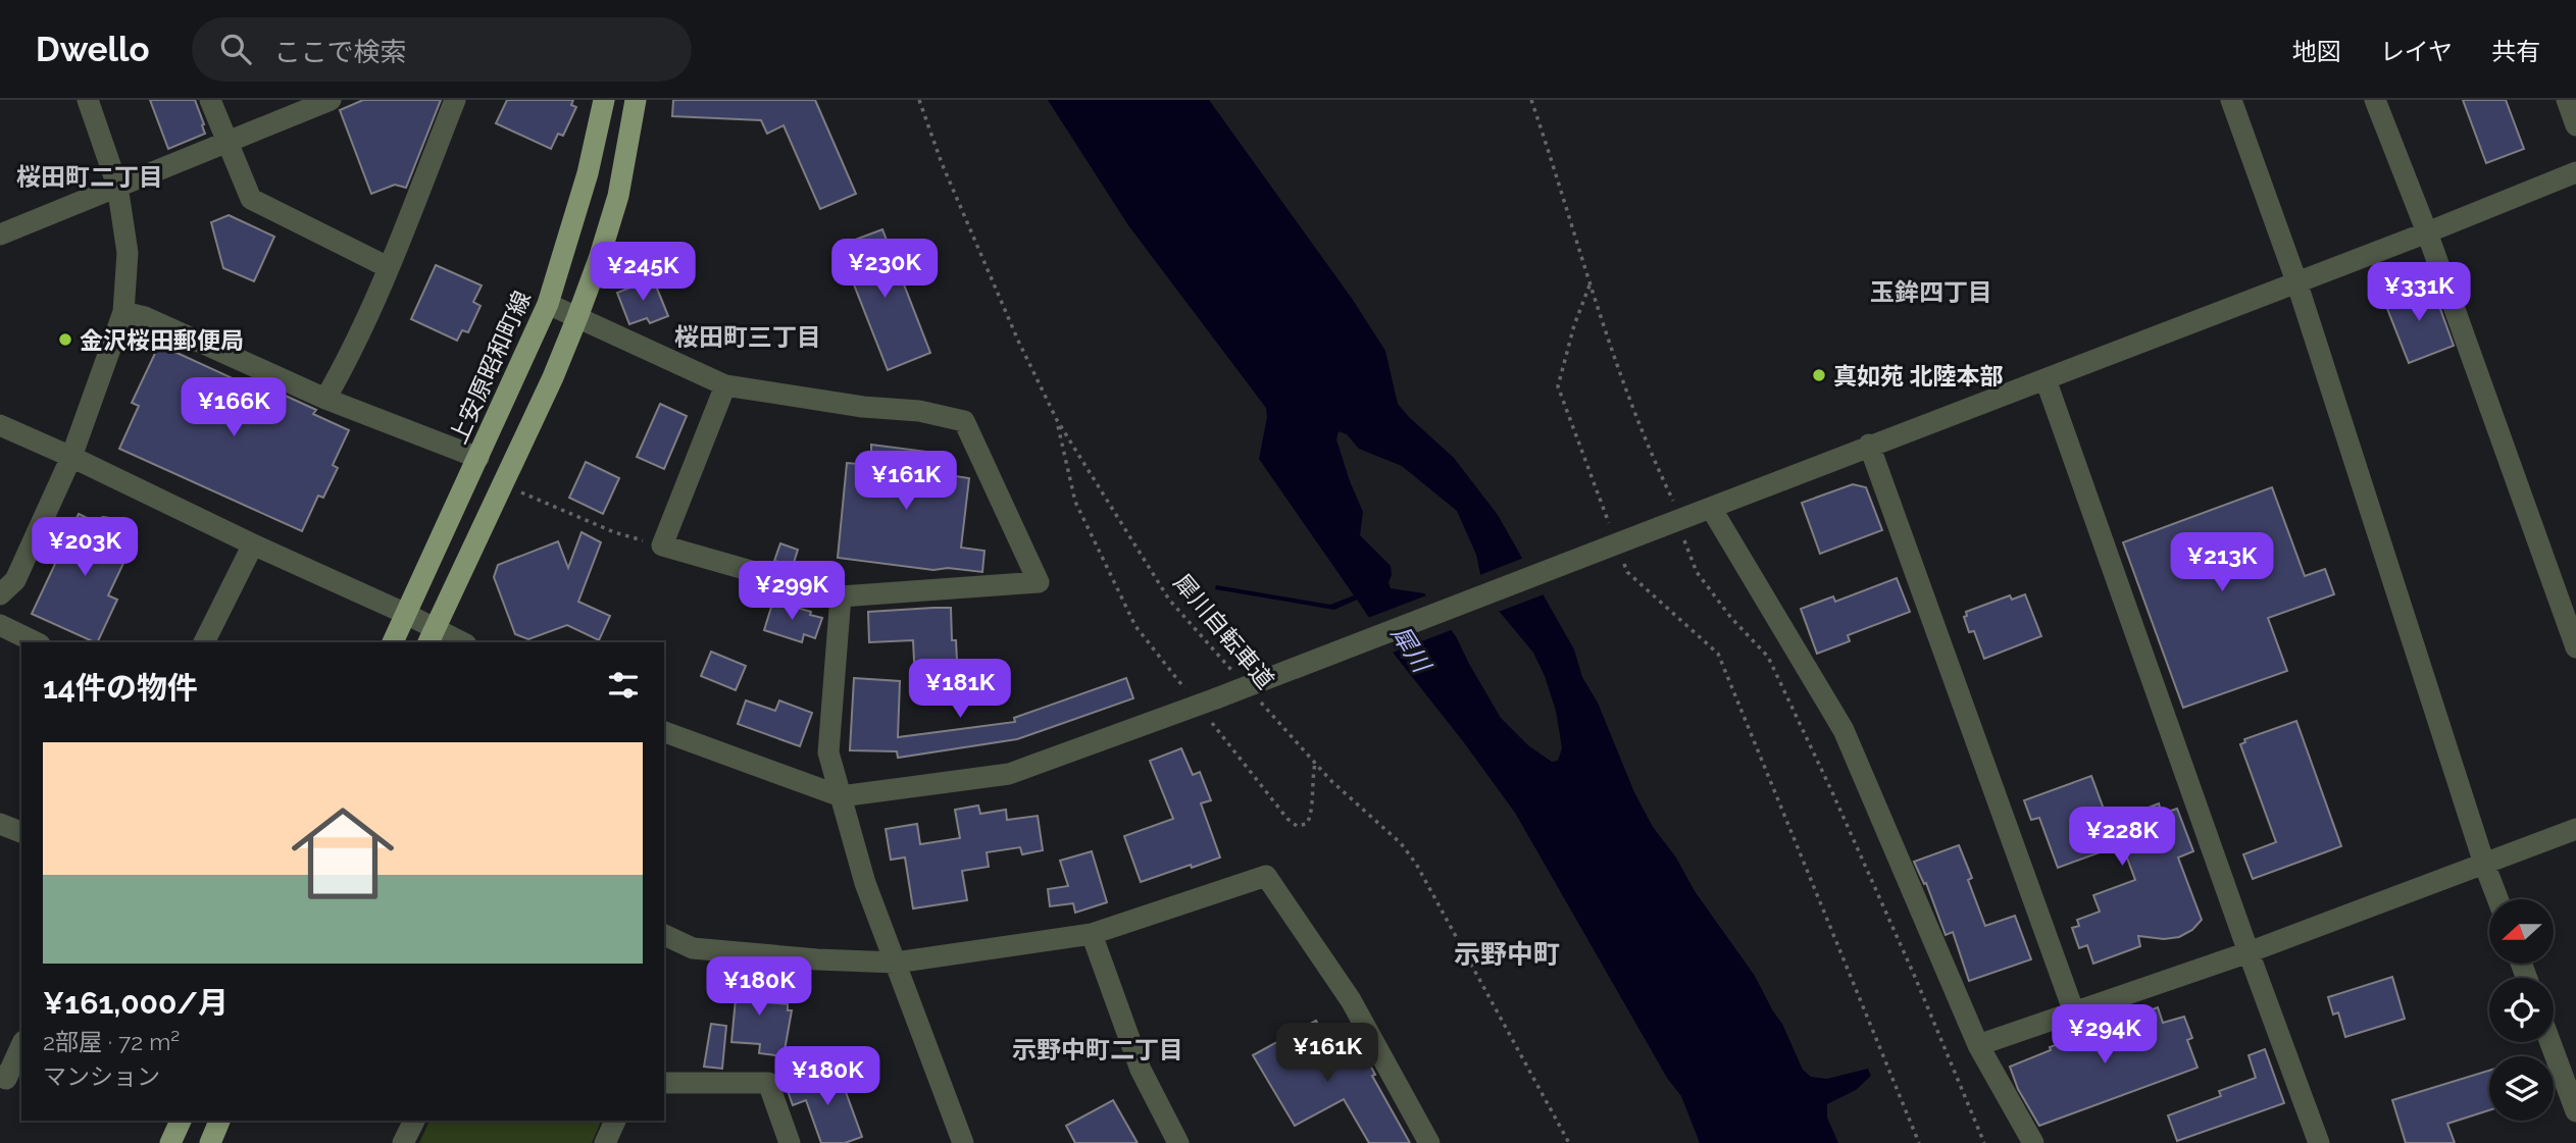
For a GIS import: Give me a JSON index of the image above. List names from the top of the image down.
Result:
{
  "streets": {
    "main road": ["上安原昭和町線"],
    "path": ["犀川自転車道"]
  },
  "districts": [
    "桜田町二丁目",
    "玉鉾四丁目",
    "桜田町三丁目",
    "示野中町",
    "示野中町二丁目"
  ],
  "water": ["犀川"],
  "places": ["金沢桜田郵便局", "真如苑 北陸本部"],
  "north": "left",
  "page": {
    "header": "Dwello",
    "search": "ここで検索",
    "nav": ["地図", "レイヤ", "共有"],
    "price": [
      "¥230K",
      "¥245K",
      "¥331K",
      "¥166K",
      "¥161K",
      "¥203K",
      "¥213K",
      "¥299K",
      "¥181K",
      "¥228K",
      "¥180K",
      "¥294K",
      "¥161K",
      "¥180K"
    ],
    "heading": "14件の物件",
    "list": [
      {
        "name": "¥161,000/月",
        "note": "2部屋 · 72 m² · マンション"
      }
    ]
  }
}
